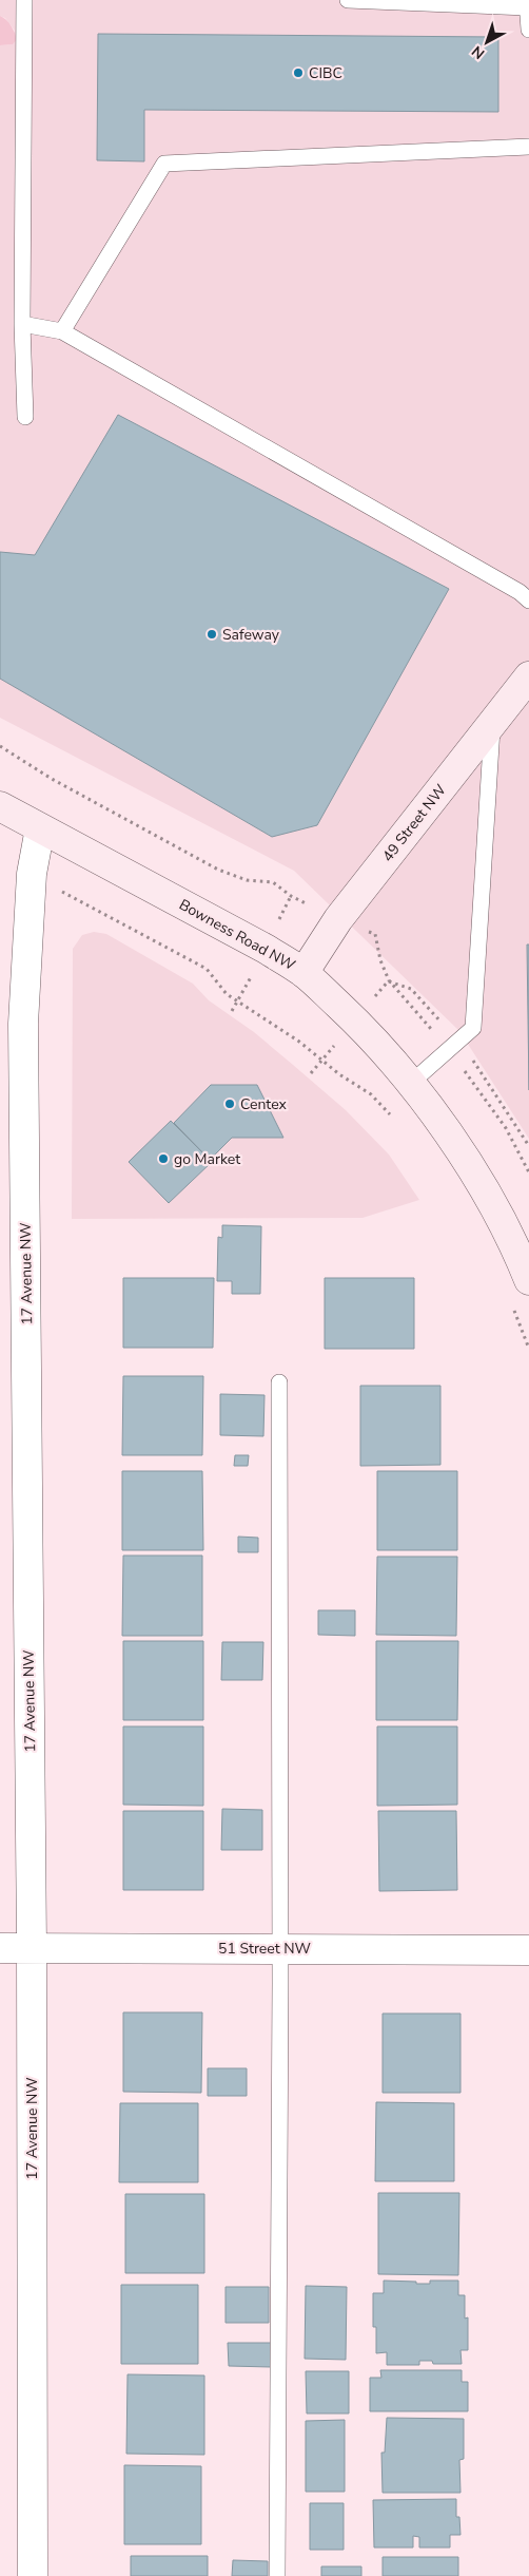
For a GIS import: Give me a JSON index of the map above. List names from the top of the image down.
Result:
{
  "streets": {
    "street": [
      "49 Street NW",
      "Bowness Road NW",
      "17 Avenue NW",
      "51 Street NW"
    ]
  },
  "crossings": [
    ["49 Street NW", "Bowness Road NW"],
    ["Bowness Road NW", "17 Avenue NW"],
    ["17 Avenue NW", "51 Street NW"]
  ],
  "places": [
    "CIBC",
    "Safeway",
    "Centex",
    "go Market"
  ],
  "north": "bottom left"
}
